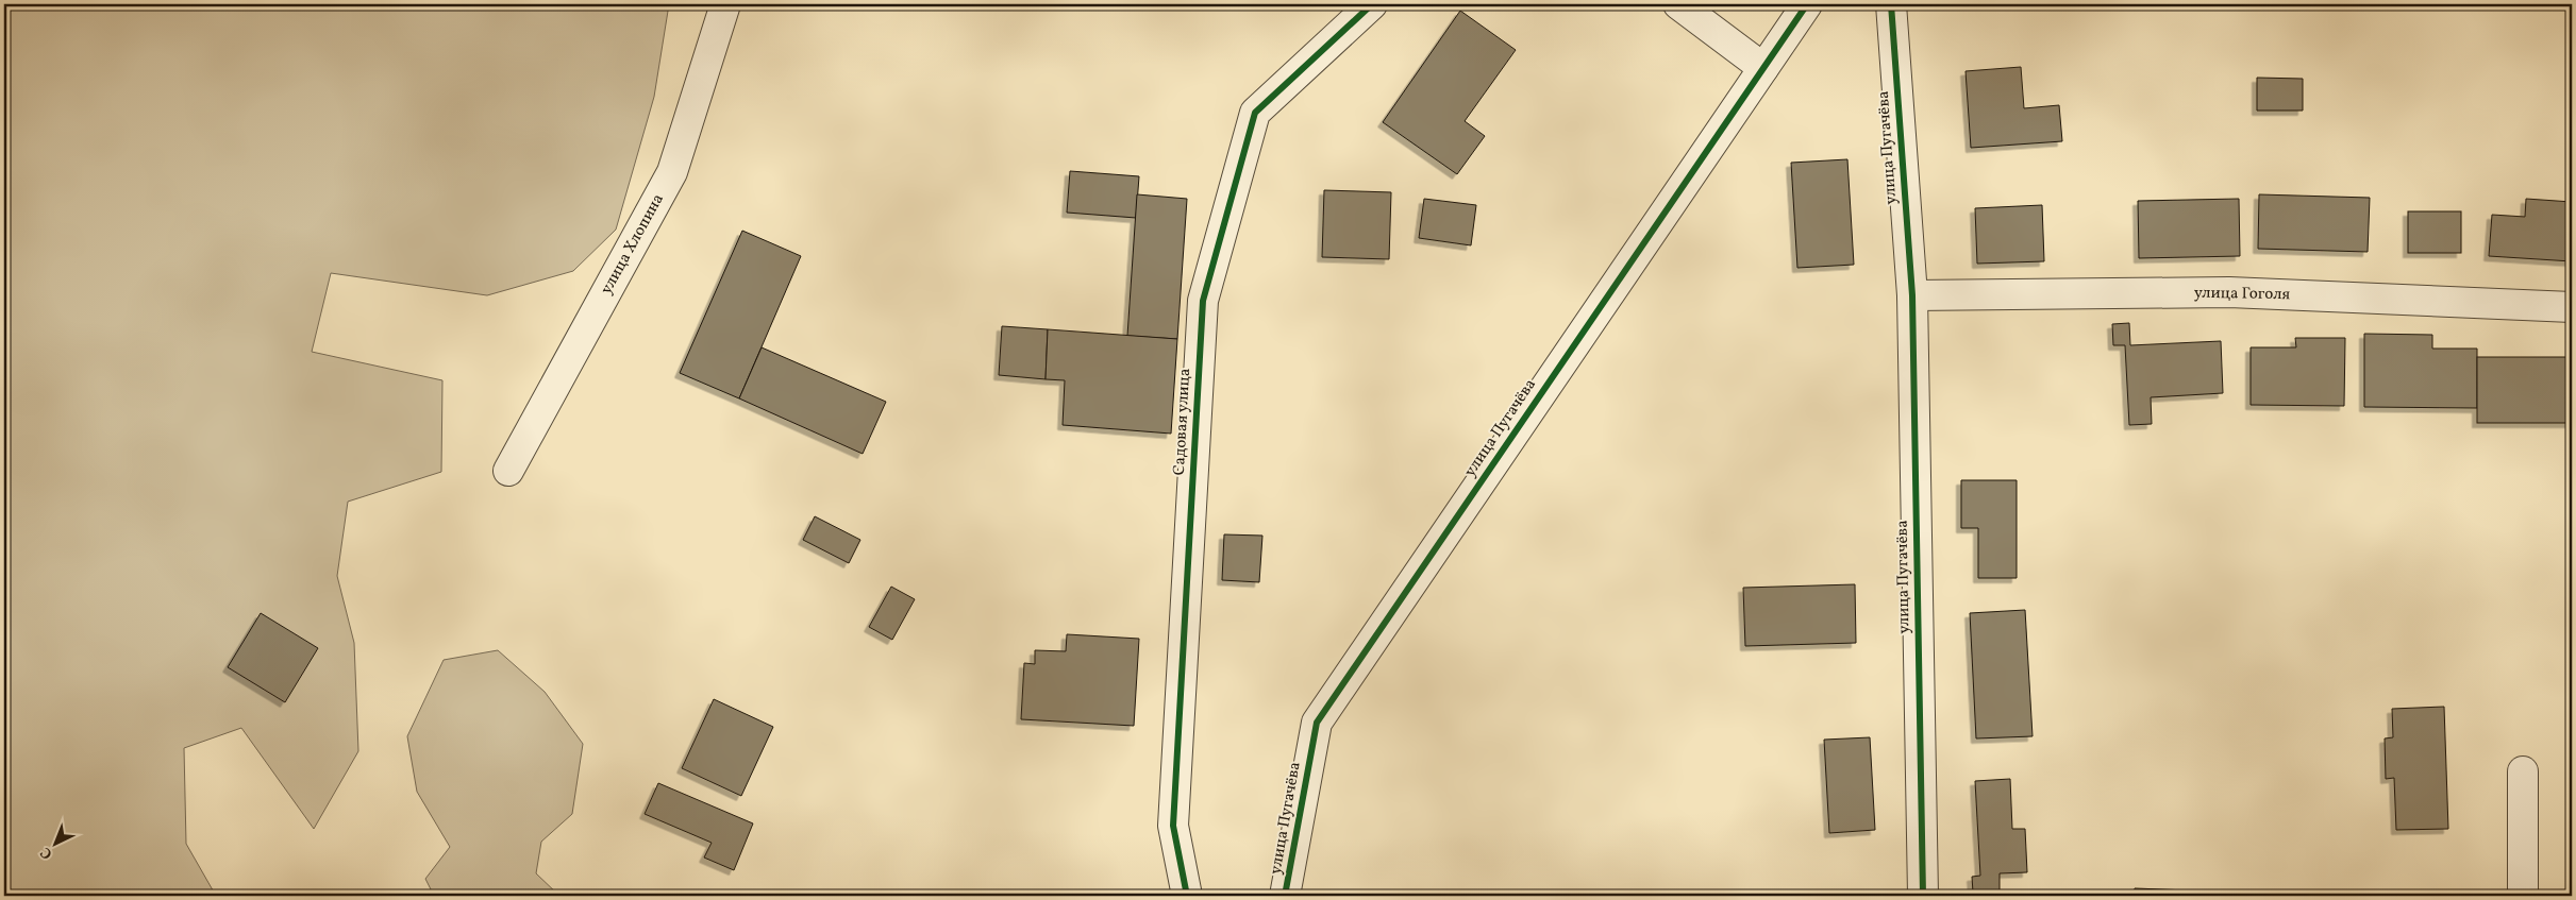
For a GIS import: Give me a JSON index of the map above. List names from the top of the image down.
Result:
{
  "streets": {
    "street": [
      "улица Пугачёва",
      "улица Хлопина",
      "улица Гоголя",
      "Садовая улица"
    ]
  },
  "crossings": [
    ["улица Пугачёва", "улица Гоголя"]
  ],
  "north": "bottom left"
}
